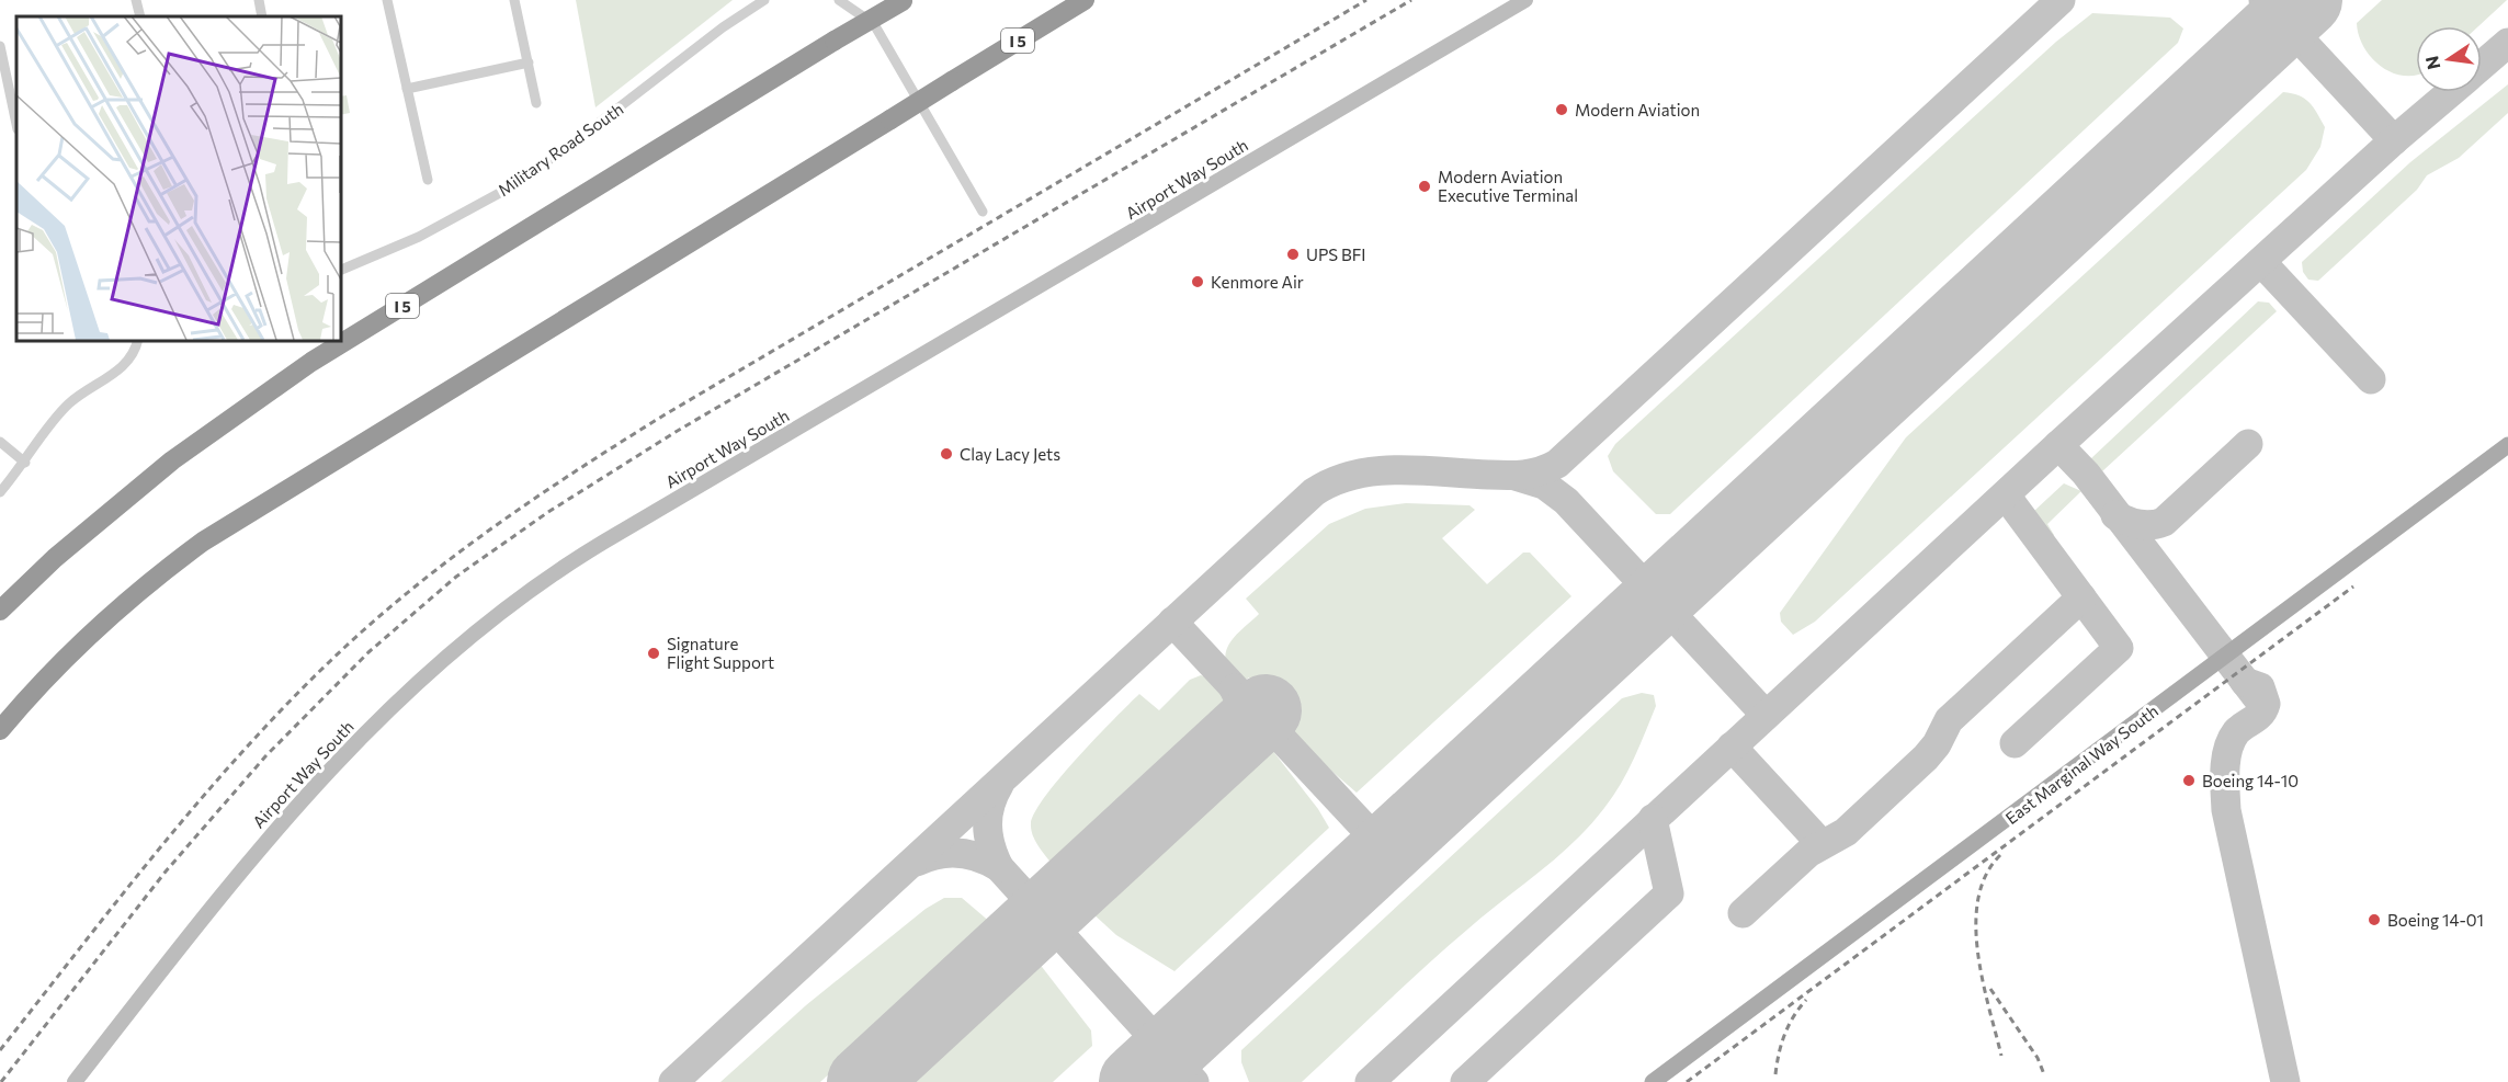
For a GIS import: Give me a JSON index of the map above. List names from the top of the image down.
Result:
{
  "streets": {
    "highway": ["I 5"],
    "main road": ["Airport Way South", "East Marginal Way South"],
    "street": ["Military Road South"]
  },
  "places": [
    "Modern Aviation",
    "Modern Aviation Executive Terminal",
    "UPS BFI",
    "Kenmore Air",
    "Clay Lacy Jets",
    "Signature Flight Support",
    "Boeing 14-10",
    "Boeing 14-01"
  ],
  "north": "left"
}
